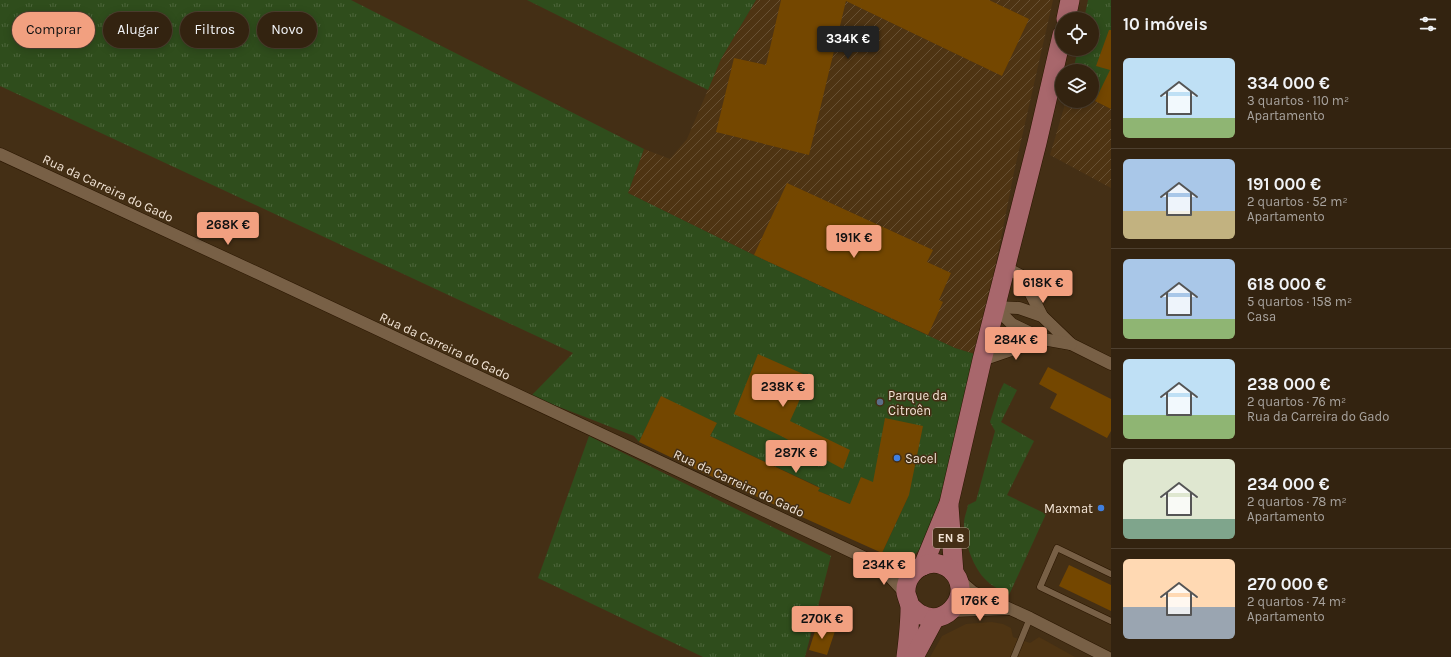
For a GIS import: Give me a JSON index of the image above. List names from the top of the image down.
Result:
{
  "streets": {
    "main road": ["EN 8"],
    "street": ["Rua da Carreira do Gado"]
  },
  "places": ["Parque da Citroên", "Sacel", "Maxmat"],
  "page": {
    "heading": "10 imóveis",
    "chip": [
      "Comprar",
      "Alugar",
      "Filtros",
      "Novo"
    ],
    "price": [
      "334K €",
      "268K €",
      "191K €",
      "618K €",
      "284K €",
      "238K €",
      "287K €",
      "234K €",
      "176K €",
      "270K €"
    ],
    "list": [
      {
        "name": "334 000 €",
        "note": "3 quartos · 110 m² · Apartamento"
      },
      {
        "name": "191 000 €",
        "note": "2 quartos · 52 m² · Apartamento"
      },
      {
        "name": "618 000 €",
        "note": "5 quartos · 158 m² · Casa"
      },
      {
        "name": "238 000 €",
        "note": "2 quartos · 76 m² · Rua da Carreira do Gado"
      },
      {
        "name": "234 000 €",
        "note": "2 quartos · 78 m² · Apartamento"
      },
      {
        "name": "270 000 €",
        "note": "2 quartos · 74 m² · Apartamento"
      }
    ]
  }
}
